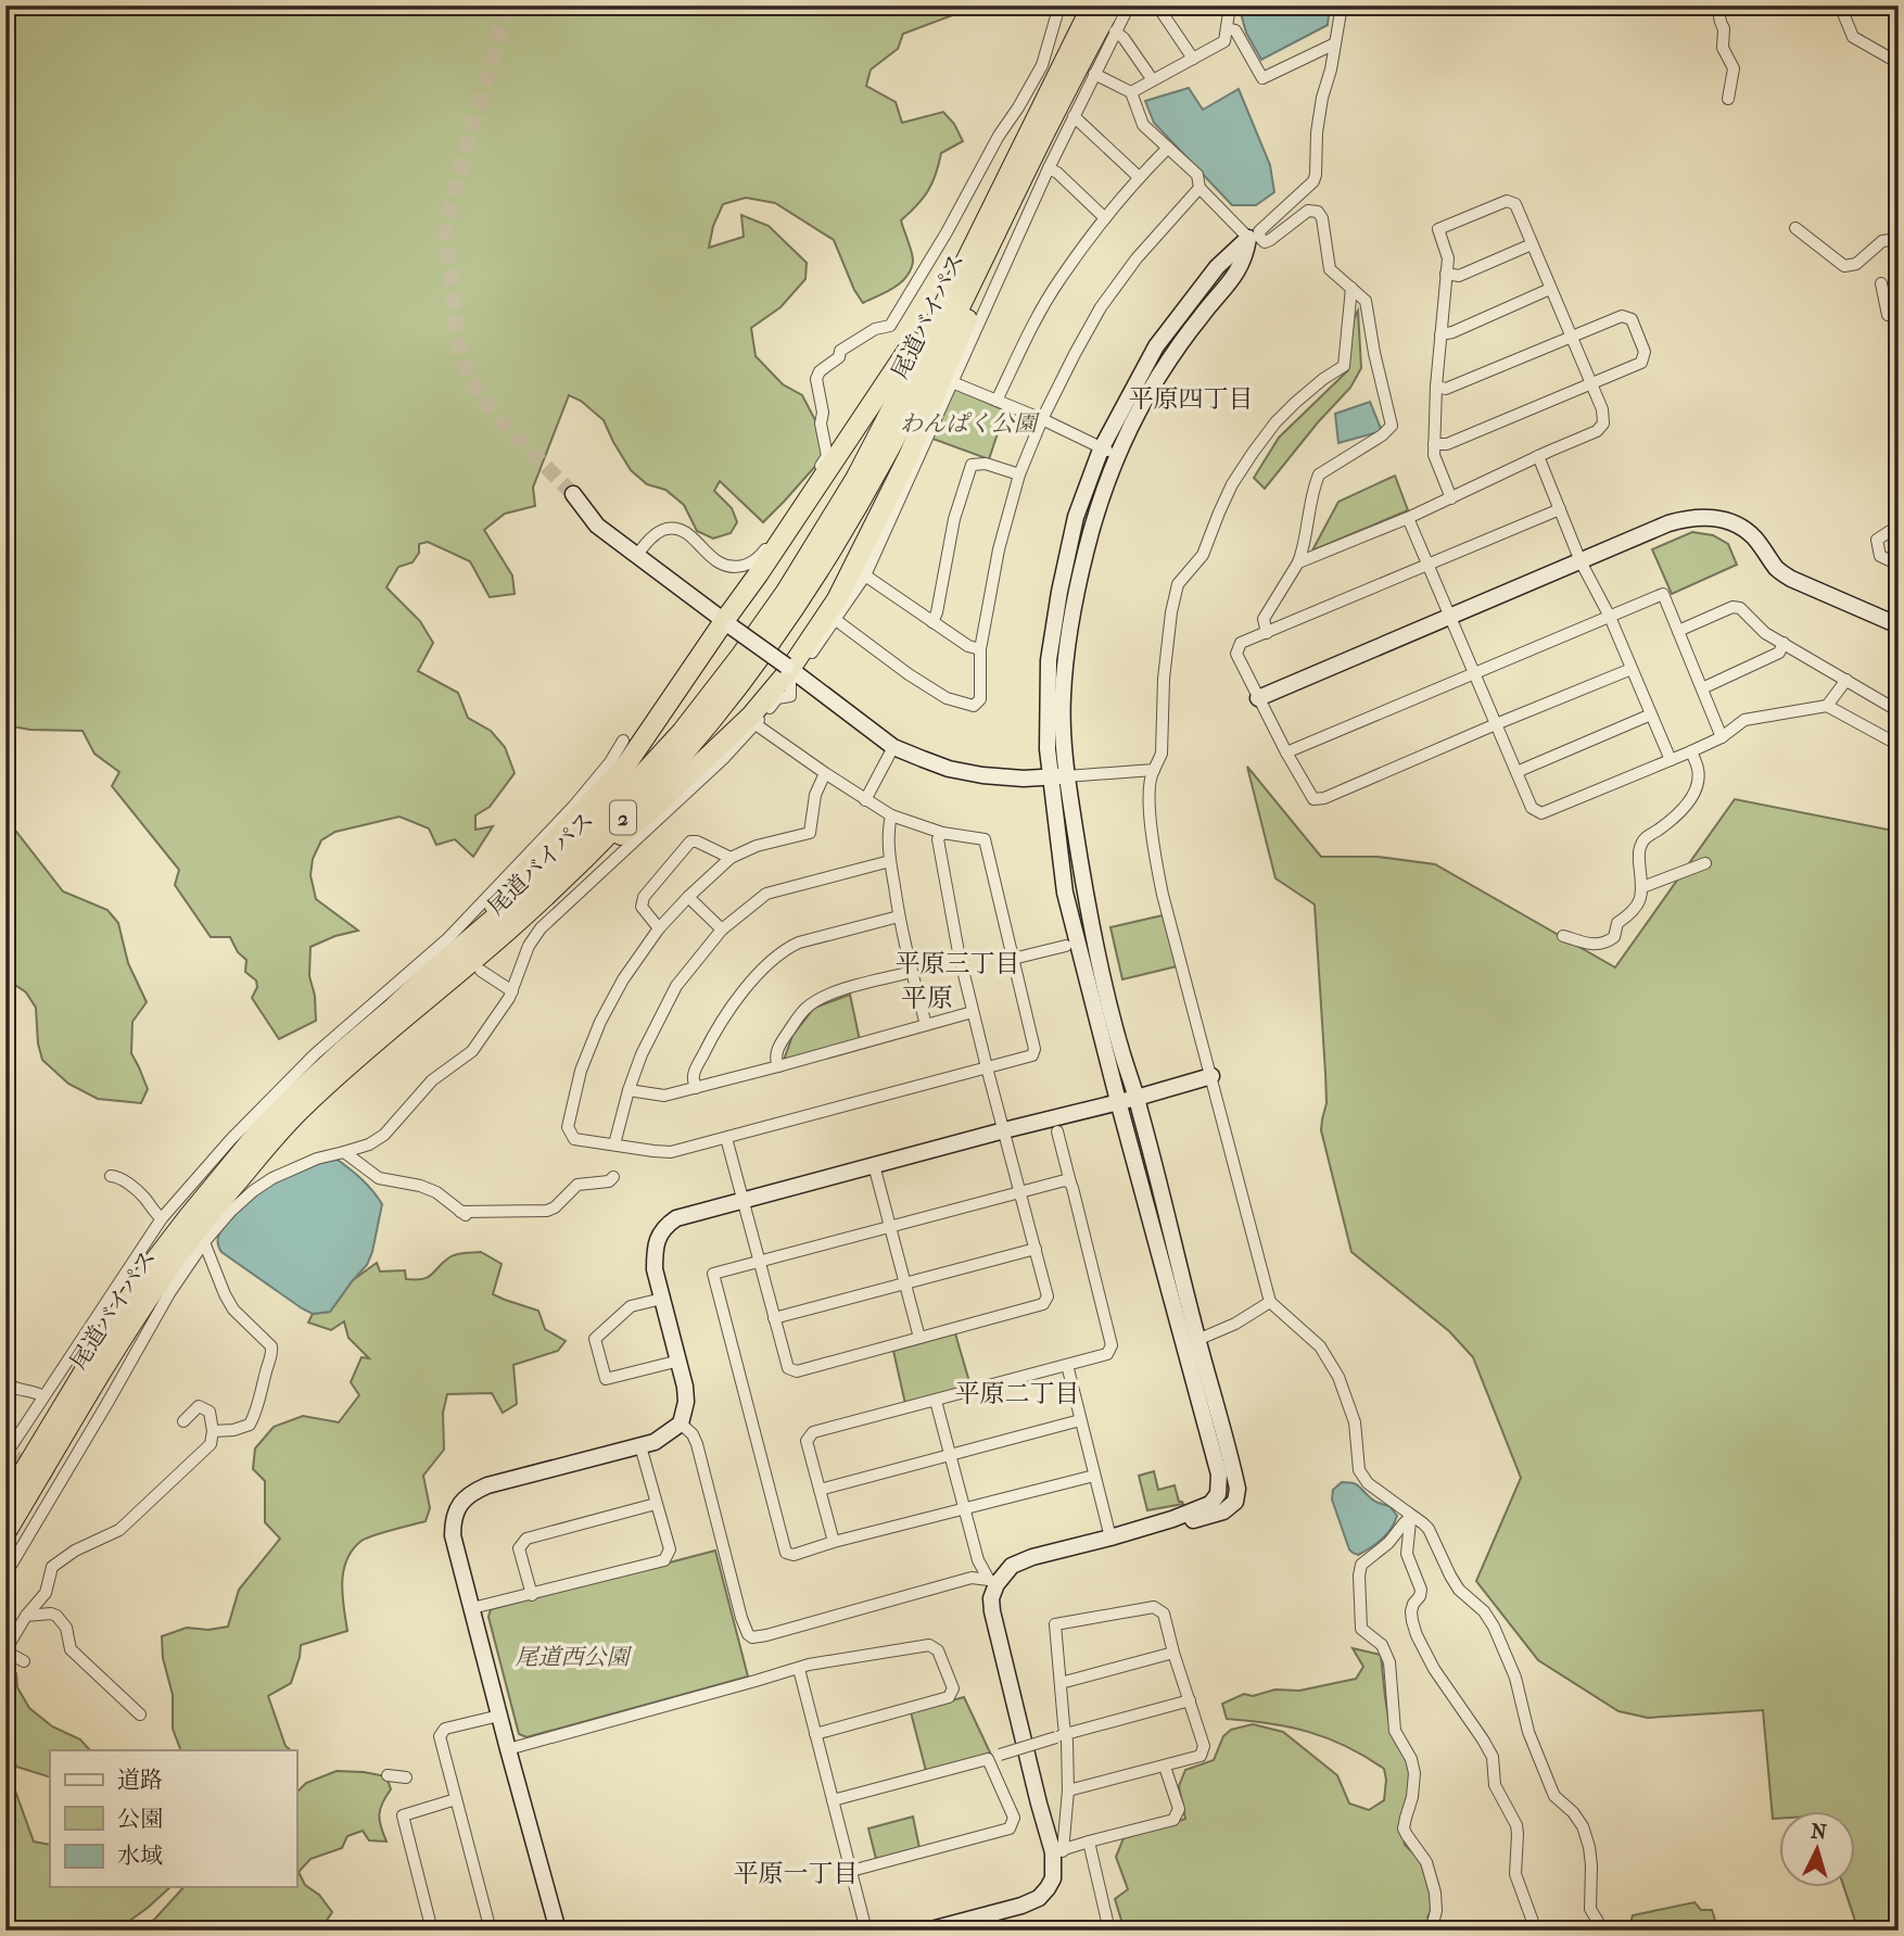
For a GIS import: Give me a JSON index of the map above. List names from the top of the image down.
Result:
{
  "streets": {
    "highway": ["尾道バイパス", "2"]
  },
  "districts": [
    "平原四丁目",
    "平原三丁目",
    "平原",
    "平原二丁目",
    "平原一丁目"
  ],
  "parks": ["わんぱく公園", "尾道西公園"],
  "legend": ["道路", "公園", "水域"],
  "north": "top"
}
